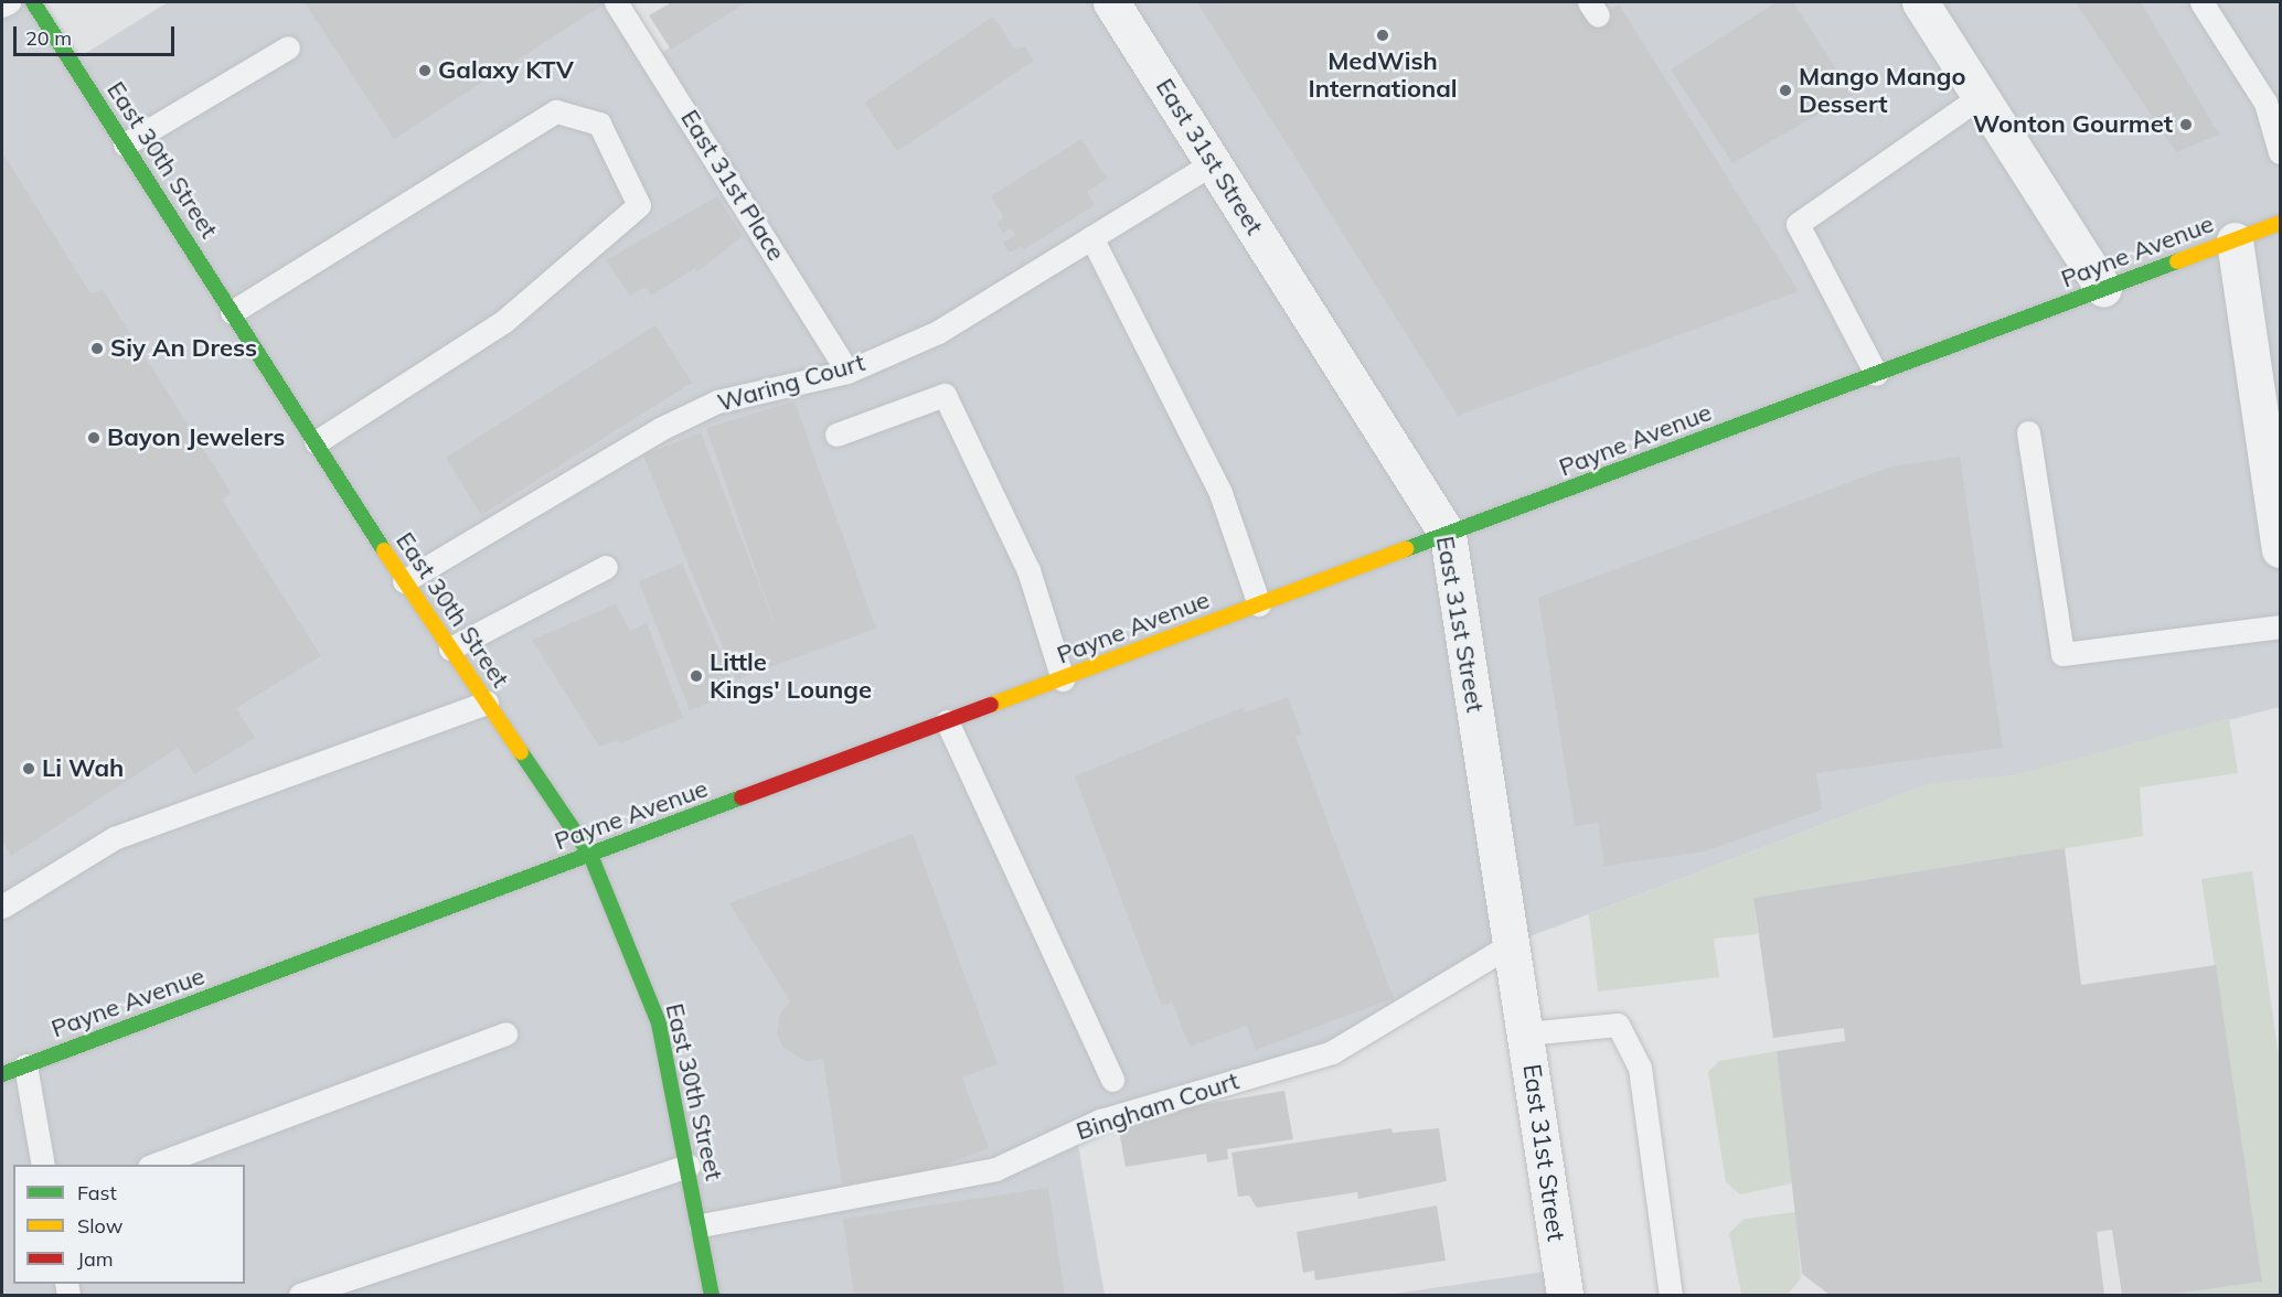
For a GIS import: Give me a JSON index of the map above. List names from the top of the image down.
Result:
{
  "streets": {
    "street": ["East 31st Street", "East 30th Street", "Payne Avenue"],
    "lane": ["East 31st Place", "Waring Court", "Bingham Court"]
  },
  "crossings": [
    ["East 31st Street", "Payne Avenue"],
    ["East 31st Street", "Waring Court"],
    ["East 31st Street", "Bingham Court"],
    ["East 30th Street", "Payne Avenue"],
    ["East 30th Street", "Waring Court"],
    ["East 30th Street", "Bingham Court"],
    ["East 31st Place", "Waring Court"]
  ],
  "places": [
    "MedWish International",
    "Galaxy KTV",
    "Mango Mango Dessert",
    "Wonton Gourmet",
    "Siy An Dress",
    "Bayon Jewelers",
    "Little Kings' Lounge",
    "Li Wah"
  ],
  "legend": ["Fast", "Slow", "Jam"],
  "scale_bar": "20 m"
}
